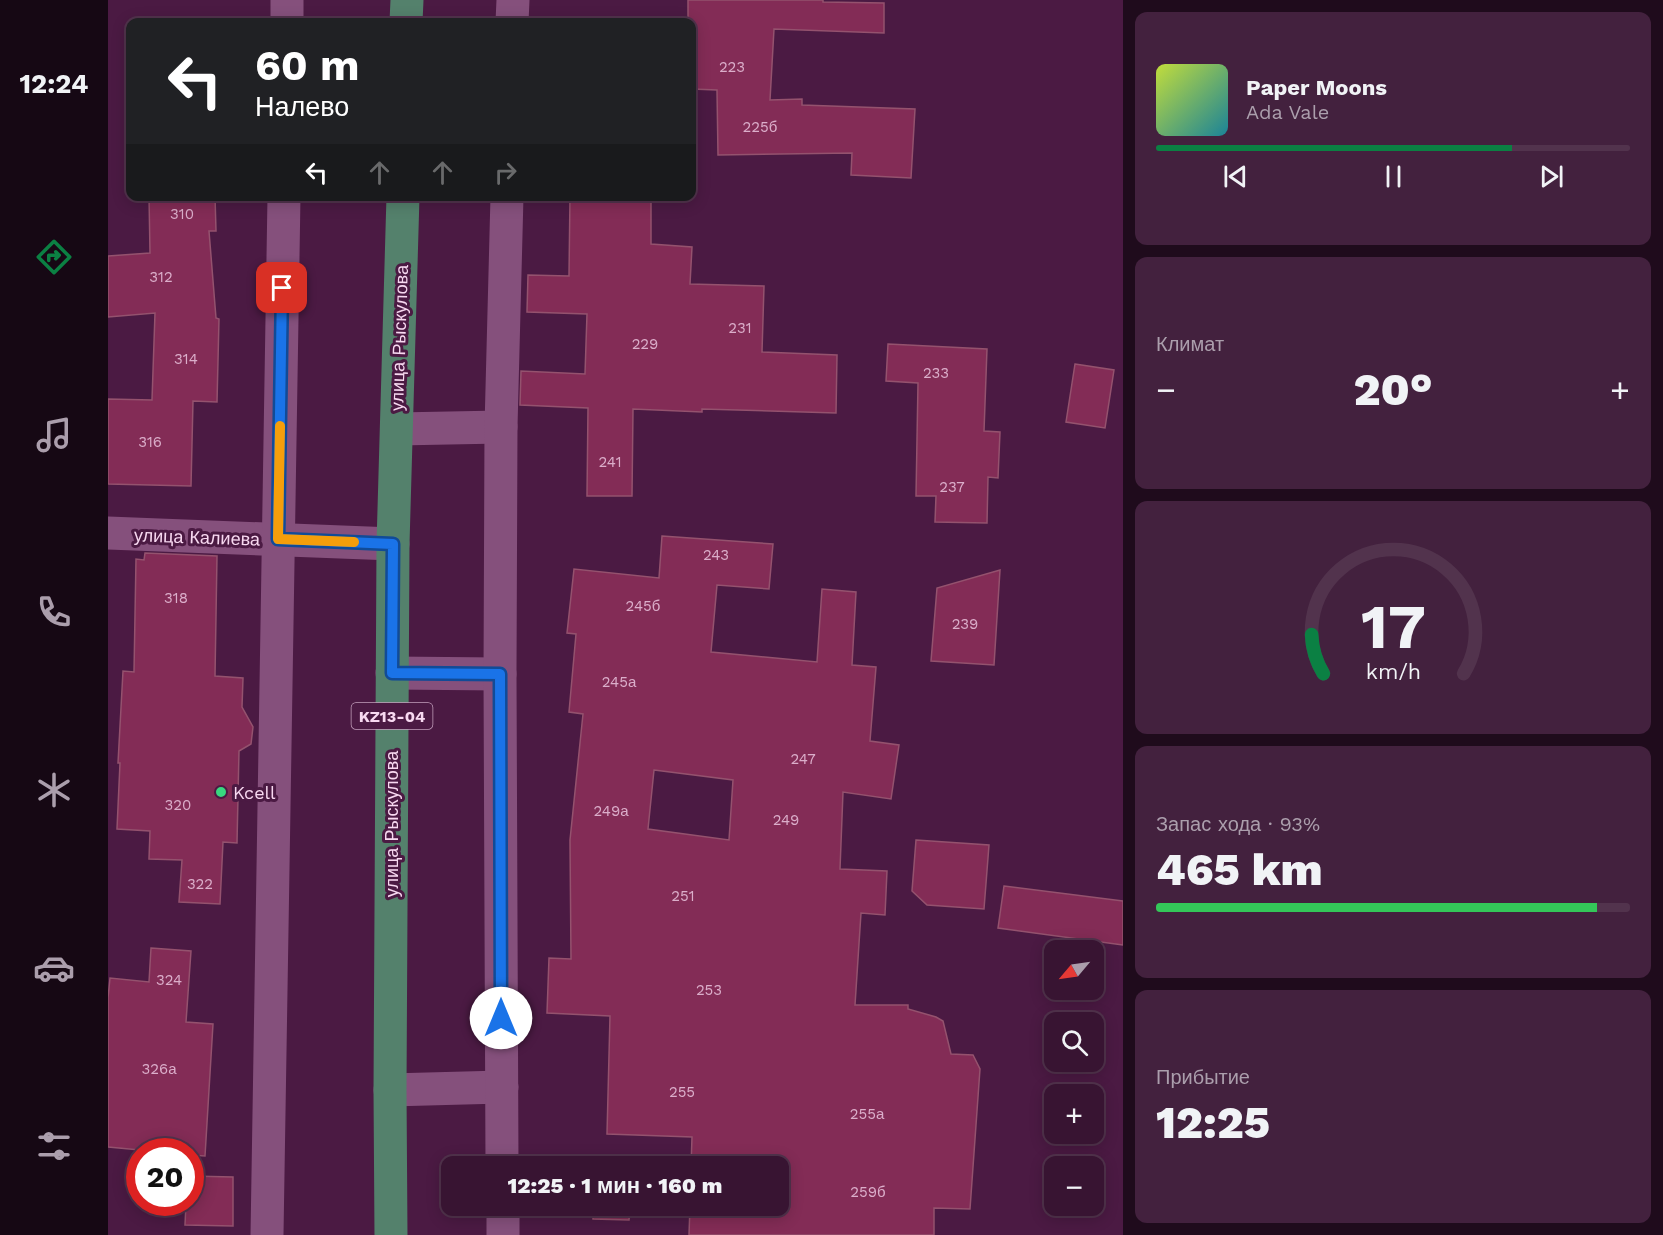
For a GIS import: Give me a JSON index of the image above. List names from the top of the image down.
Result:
{
  "streets": {
    "main road": ["улица Рыскулова", "KZ13-04"],
    "street": ["улица Калиева"]
  },
  "crossings": [
    ["улица Рыскулова", "улица Калиева"]
  ],
  "places": ["Kcell"],
  "house_numbers": [
    "223",
    "225б",
    "310",
    "312",
    "231",
    "229",
    "314",
    "233",
    "316",
    "241",
    "237",
    "243",
    "318",
    "245б",
    "239",
    "245а",
    "247",
    "320",
    "249а",
    "249",
    "322",
    "251",
    "324",
    "253",
    "326а",
    "255",
    "255а",
    "259б"
  ],
  "north": "bottom left",
  "page": {
    "tabs": "12:24",
    "turn": ["60 m", "Налево"],
    "song": ["Paper Moons", "Ada Vale"],
    "tile": [
      "Климат",
      ["Запас хода · 93%", "465 km"],
      ["Прибытие", "12:25"]
    ],
    "heat": ["−", "20°", "+"],
    "map_buttons": ["+", "−"],
    "limit": "20",
    "trip": "12:25 · 1 мин · 160 m",
    "gauge": ["17", "km/h"]
  }
}
